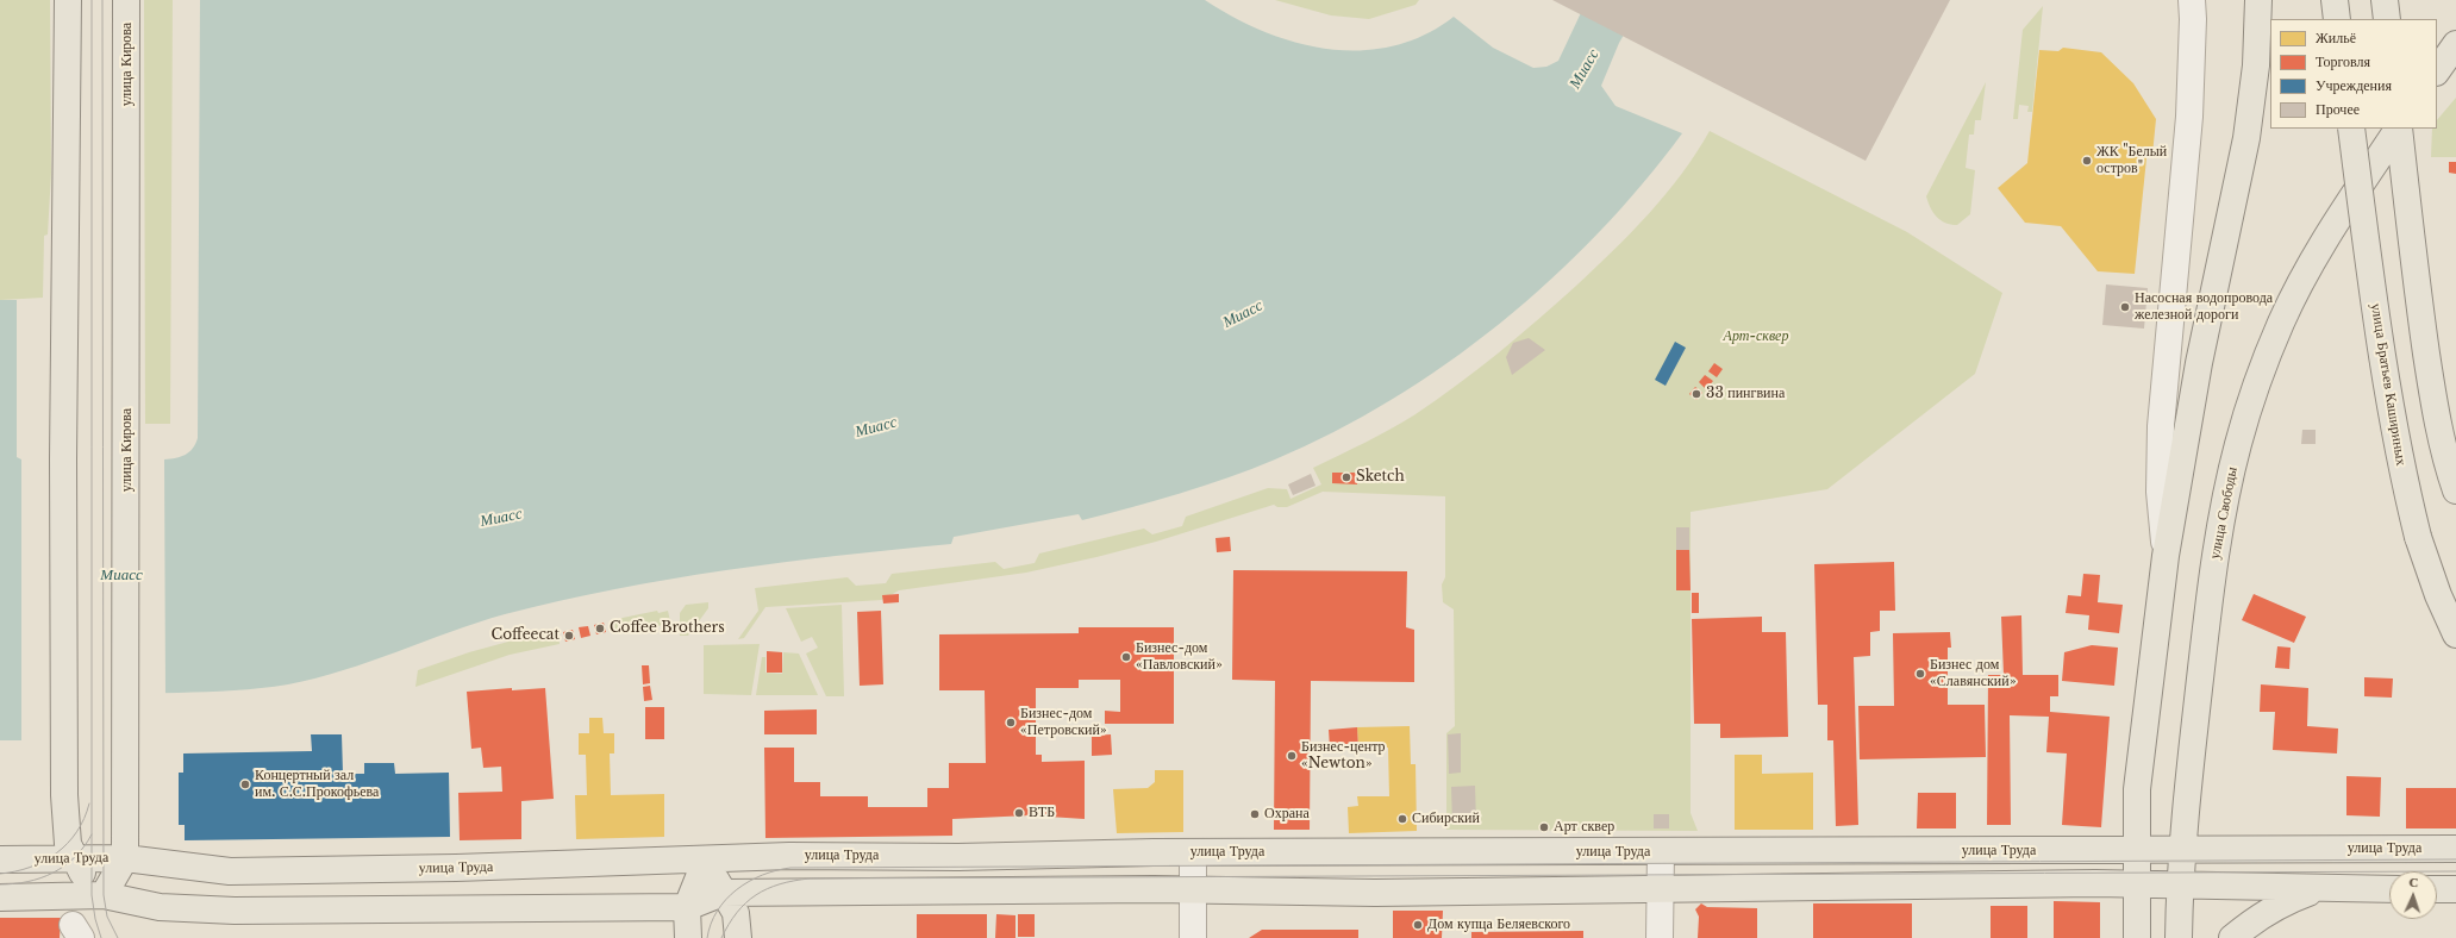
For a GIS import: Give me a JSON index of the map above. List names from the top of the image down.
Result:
{
  "streets": {
    "main road": [
      "улица Кирова",
      "улица Братьев Кашириных",
      "улица Свободы",
      "улица Труда"
    ]
  },
  "crossings": [
    ["улица Кирова", "улица Труда"],
    ["улица Свободы", "улица Труда"]
  ],
  "water": ["Миасс"],
  "parks": ["Арт-сквер"],
  "places": [
    "ЖК \"Белый остров\"",
    "Насосная водопровода железной дороги",
    "33 пингвина",
    "Sketch",
    "Coffee Brothers",
    "Coffeecat",
    "Бизнес-дом «Павловский»",
    "Бизнес дом «Славянский»",
    "Бизнес-дом «Петровский»",
    "Бизнес-центр «Newton»",
    "Концертный зал им. С.С.Прокофьева",
    "ВТБ",
    "Охрана",
    "Сибирский",
    "Арт сквер",
    "Дом купца Беляевского"
  ],
  "legend": [
    "Жильё",
    "Торговля",
    "Учреждения",
    "Прочее"
  ],
  "north": "top"
}
